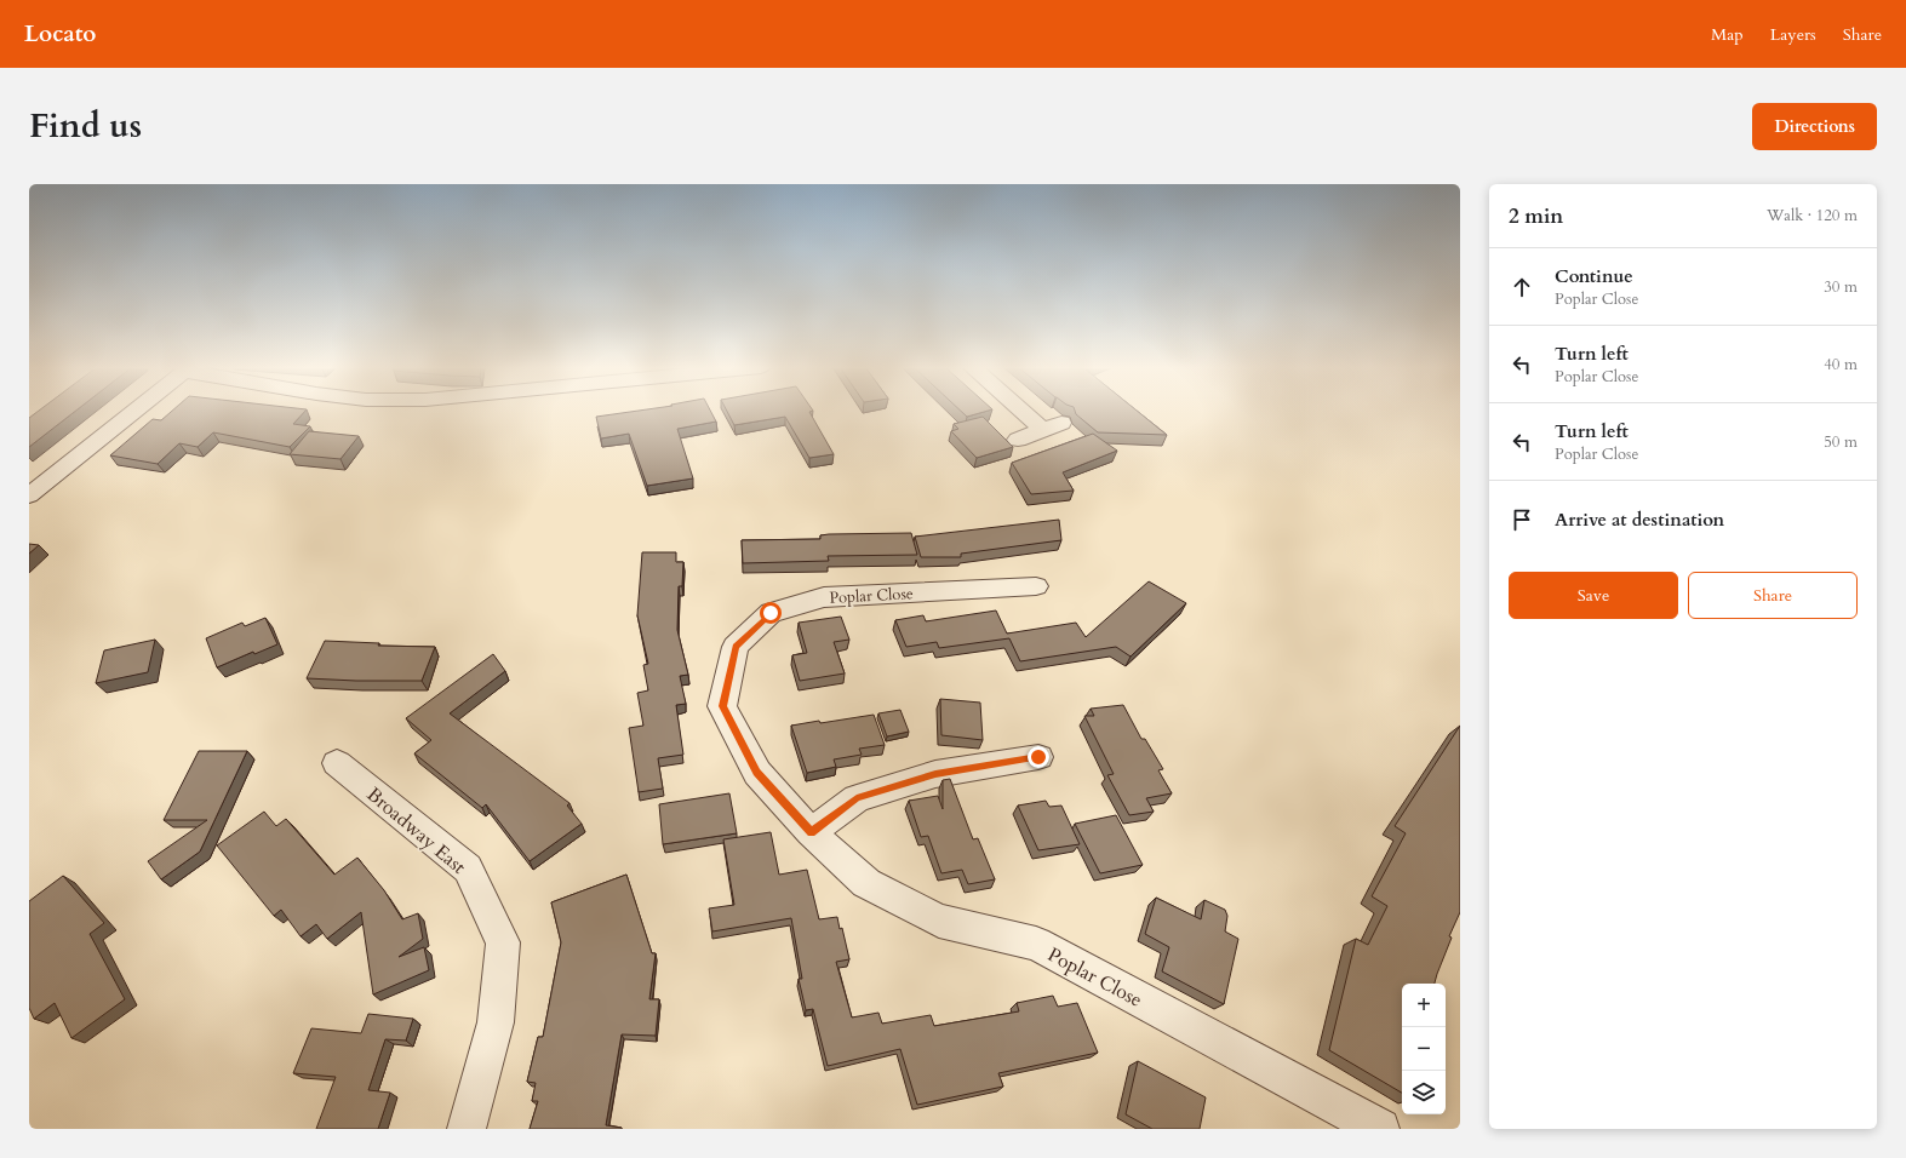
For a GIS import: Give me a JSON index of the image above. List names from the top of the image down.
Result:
{
  "streets": {
    "street": ["Poplar Close", "Broadway East"]
  },
  "page": {
    "header": "Locato",
    "nav": ["Map", "Layers", "Share"],
    "title": "Find us",
    "buttons": [
      "Directions",
      ["Save", "Share"]
    ],
    "heading": ["2 min", "Walk · 120 m"],
    "list": [
      ["Continue", "Poplar Close", "30 m"],
      ["Turn left", "Poplar Close", "40 m"],
      ["Turn left", "Poplar Close", "50 m"],
      "Arrive at destination"
    ],
    "map_buttons": ["+", "−"]
  }
}
